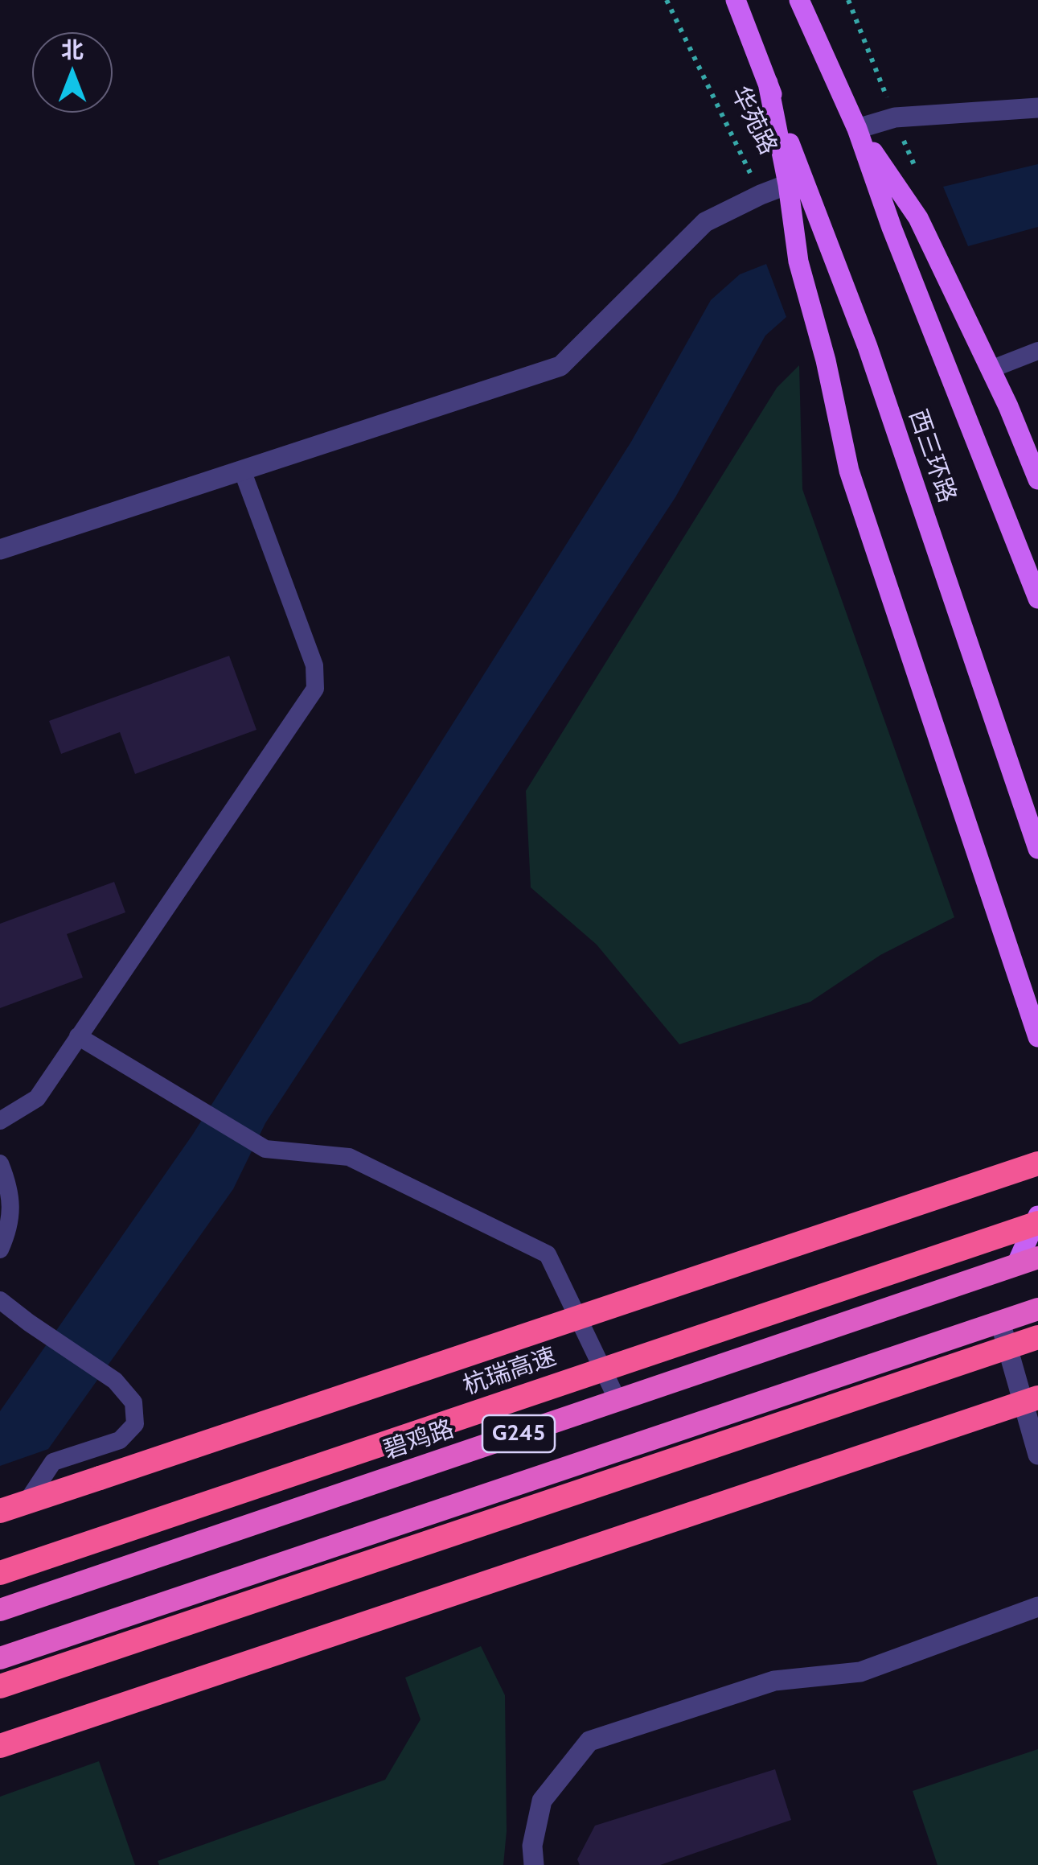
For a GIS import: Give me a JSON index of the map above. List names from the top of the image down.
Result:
{
  "streets": {
    "highway": ["杭瑞高速", "G245", "碧鸡路"],
    "main road": ["华苑路", "西三环路"]
  },
  "crossings": [
    ["华苑路", "西三环路"]
  ],
  "north": "top"
}
